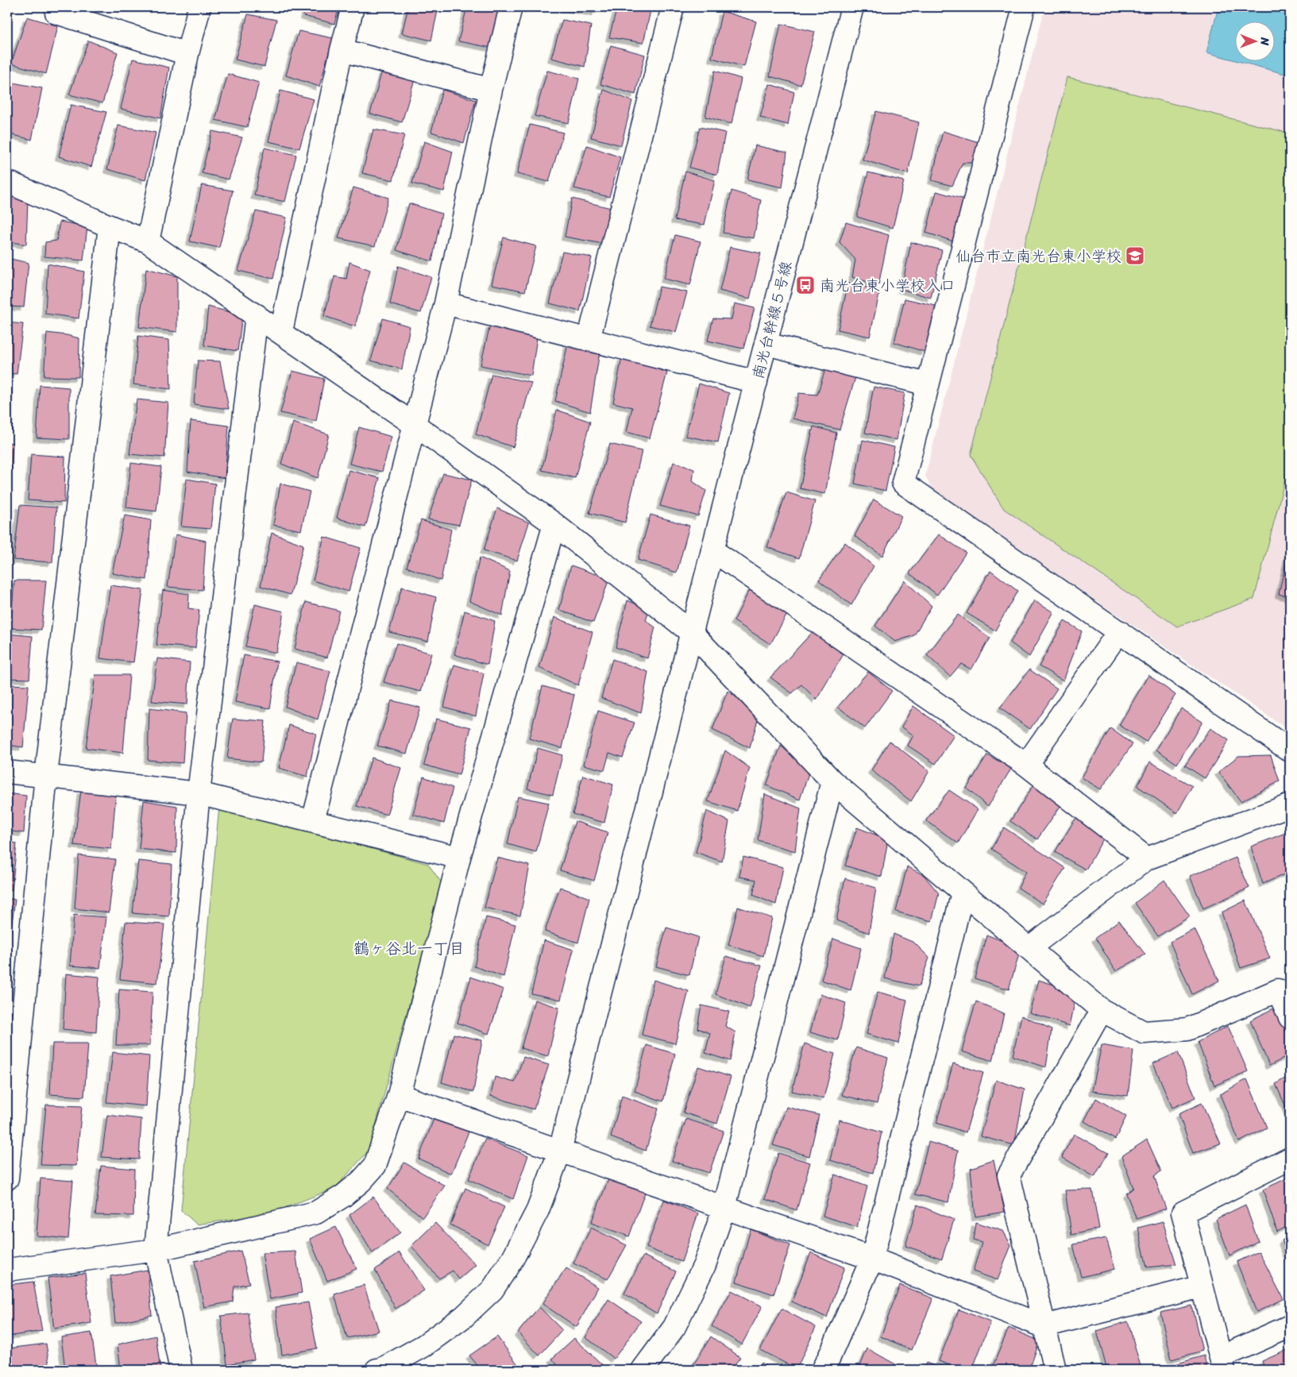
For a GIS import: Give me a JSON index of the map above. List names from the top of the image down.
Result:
{
  "streets": {
    "street": ["南光台幹線５号線"]
  },
  "districts": ["鶴ヶ谷北一丁目"],
  "places": {
    "school or university": ["仙台市立南光台東小学校"],
    "bus stop": ["南光台東小学校入口"]
  },
  "north": "right"
}
